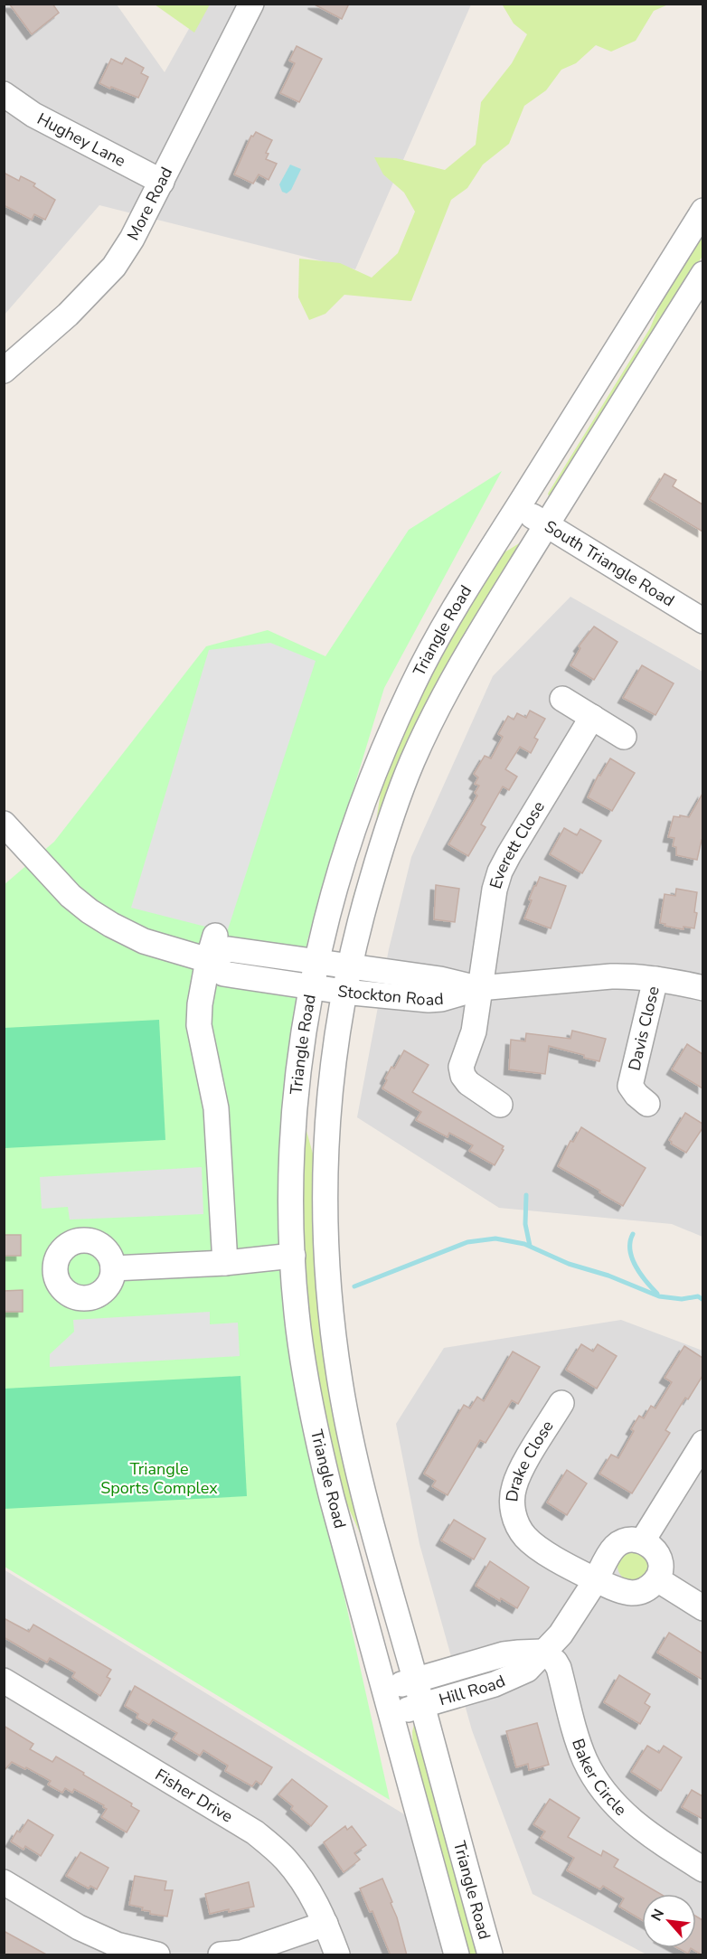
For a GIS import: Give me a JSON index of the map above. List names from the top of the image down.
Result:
{
  "streets": {
    "street": [
      "Hughey Lane",
      "More Road",
      "South Triangle Road",
      "Triangle Road",
      "Everett Close",
      "Stockton Road",
      "Davis Close",
      "Drake Close",
      "Hill Road",
      "Baker Circle",
      "Fisher Drive"
    ]
  },
  "crossings": [
    ["Hughey Lane", "More Road"],
    ["South Triangle Road", "Triangle Road"],
    ["Triangle Road", "Stockton Road"],
    ["Triangle Road", "Hill Road"],
    ["Everett Close", "Stockton Road"],
    ["Stockton Road", "Davis Close"],
    ["Drake Close", "Hill Road"],
    ["Hill Road", "Baker Circle"]
  ],
  "parks": ["Triangle Sports Complex"],
  "north": "top left"
}
